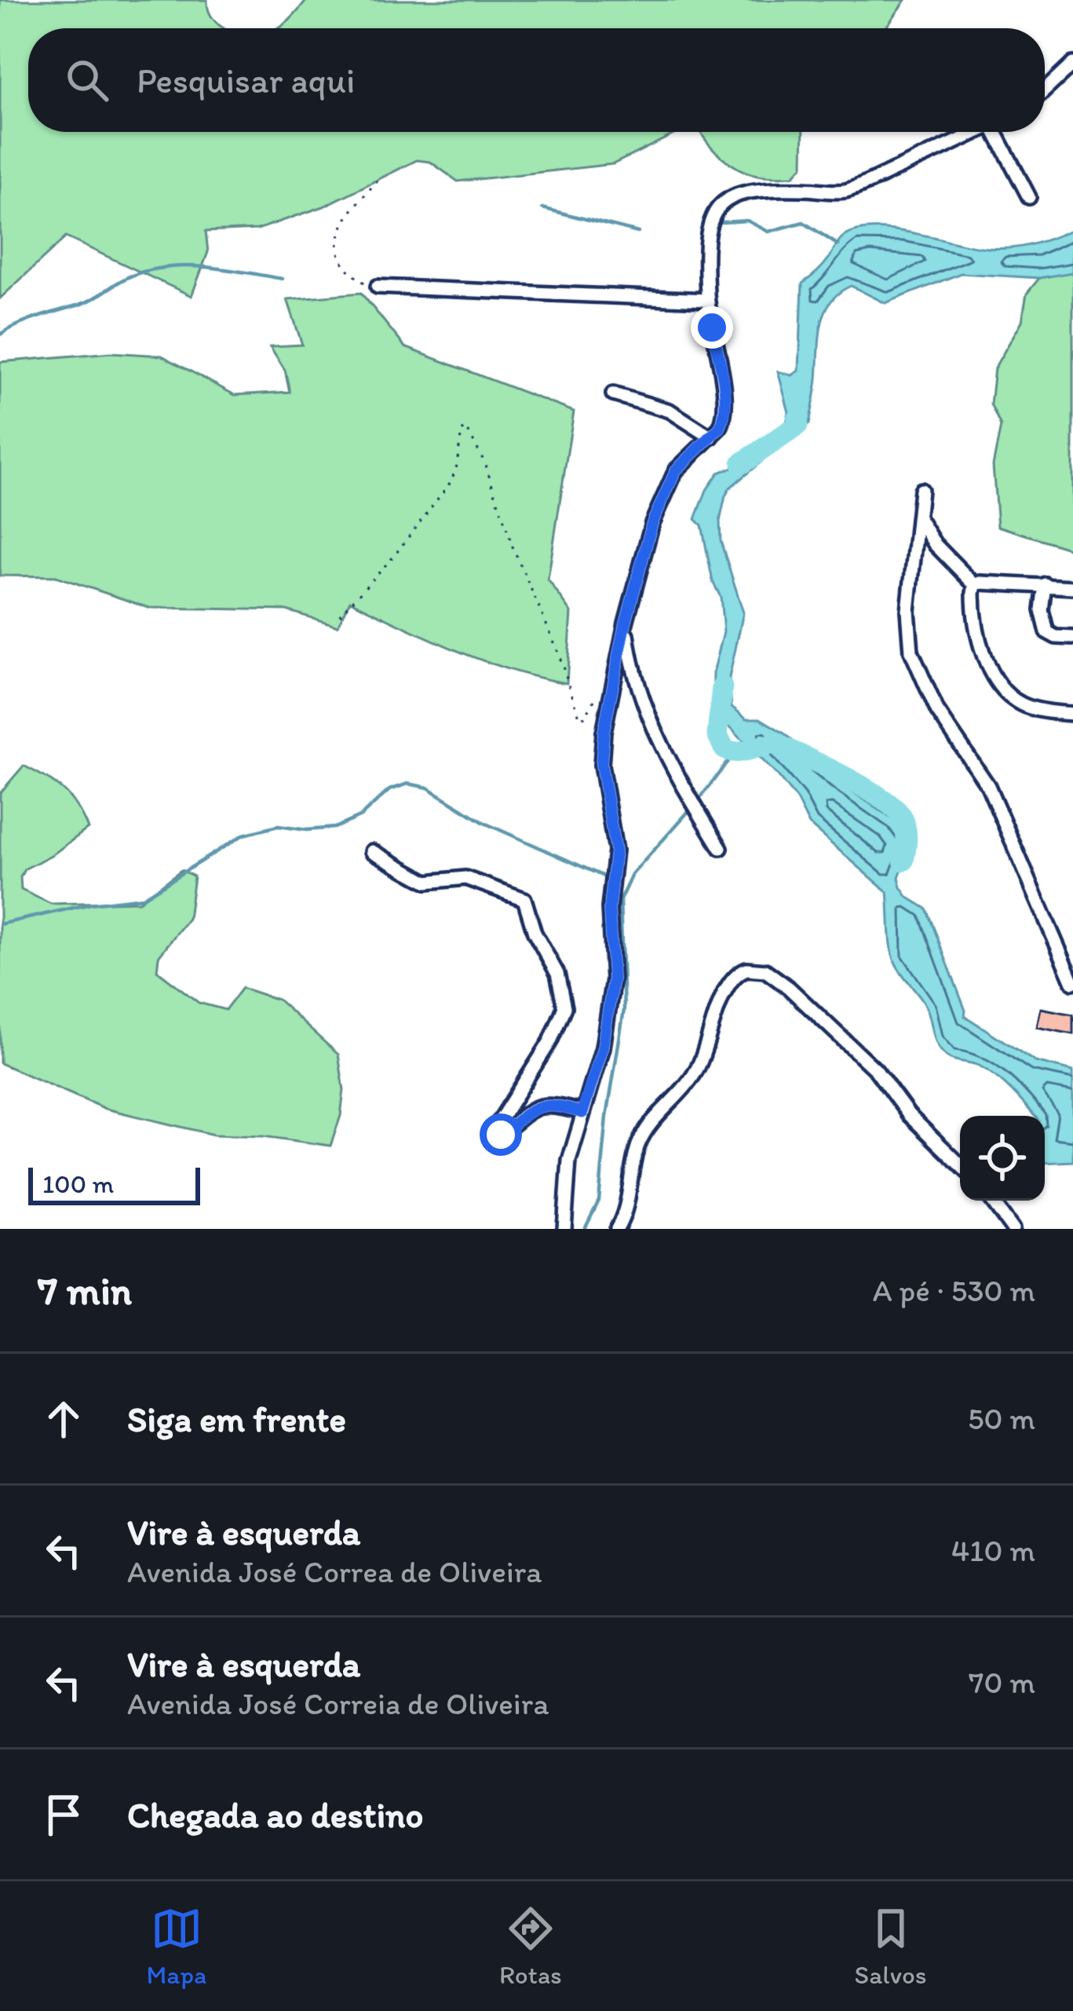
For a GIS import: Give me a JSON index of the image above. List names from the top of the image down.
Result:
{
  "scale_bar": "100 m",
  "page": {
    "search": "Pesquisar aqui",
    "scale": "100 m",
    "heading": ["7 min", "A pé · 530 m"],
    "list": [
      ["Siga em frente", "50 m"],
      ["Vire à esquerda", "Avenida José Correa de Oliveira", "410 m"],
      ["Vire à esquerda", "Avenida José Correia de Oliveira", "70 m"],
      "Chegada ao destino"
    ],
    "nav": ["Mapa", "Rotas", "Salvos"]
  }
}
